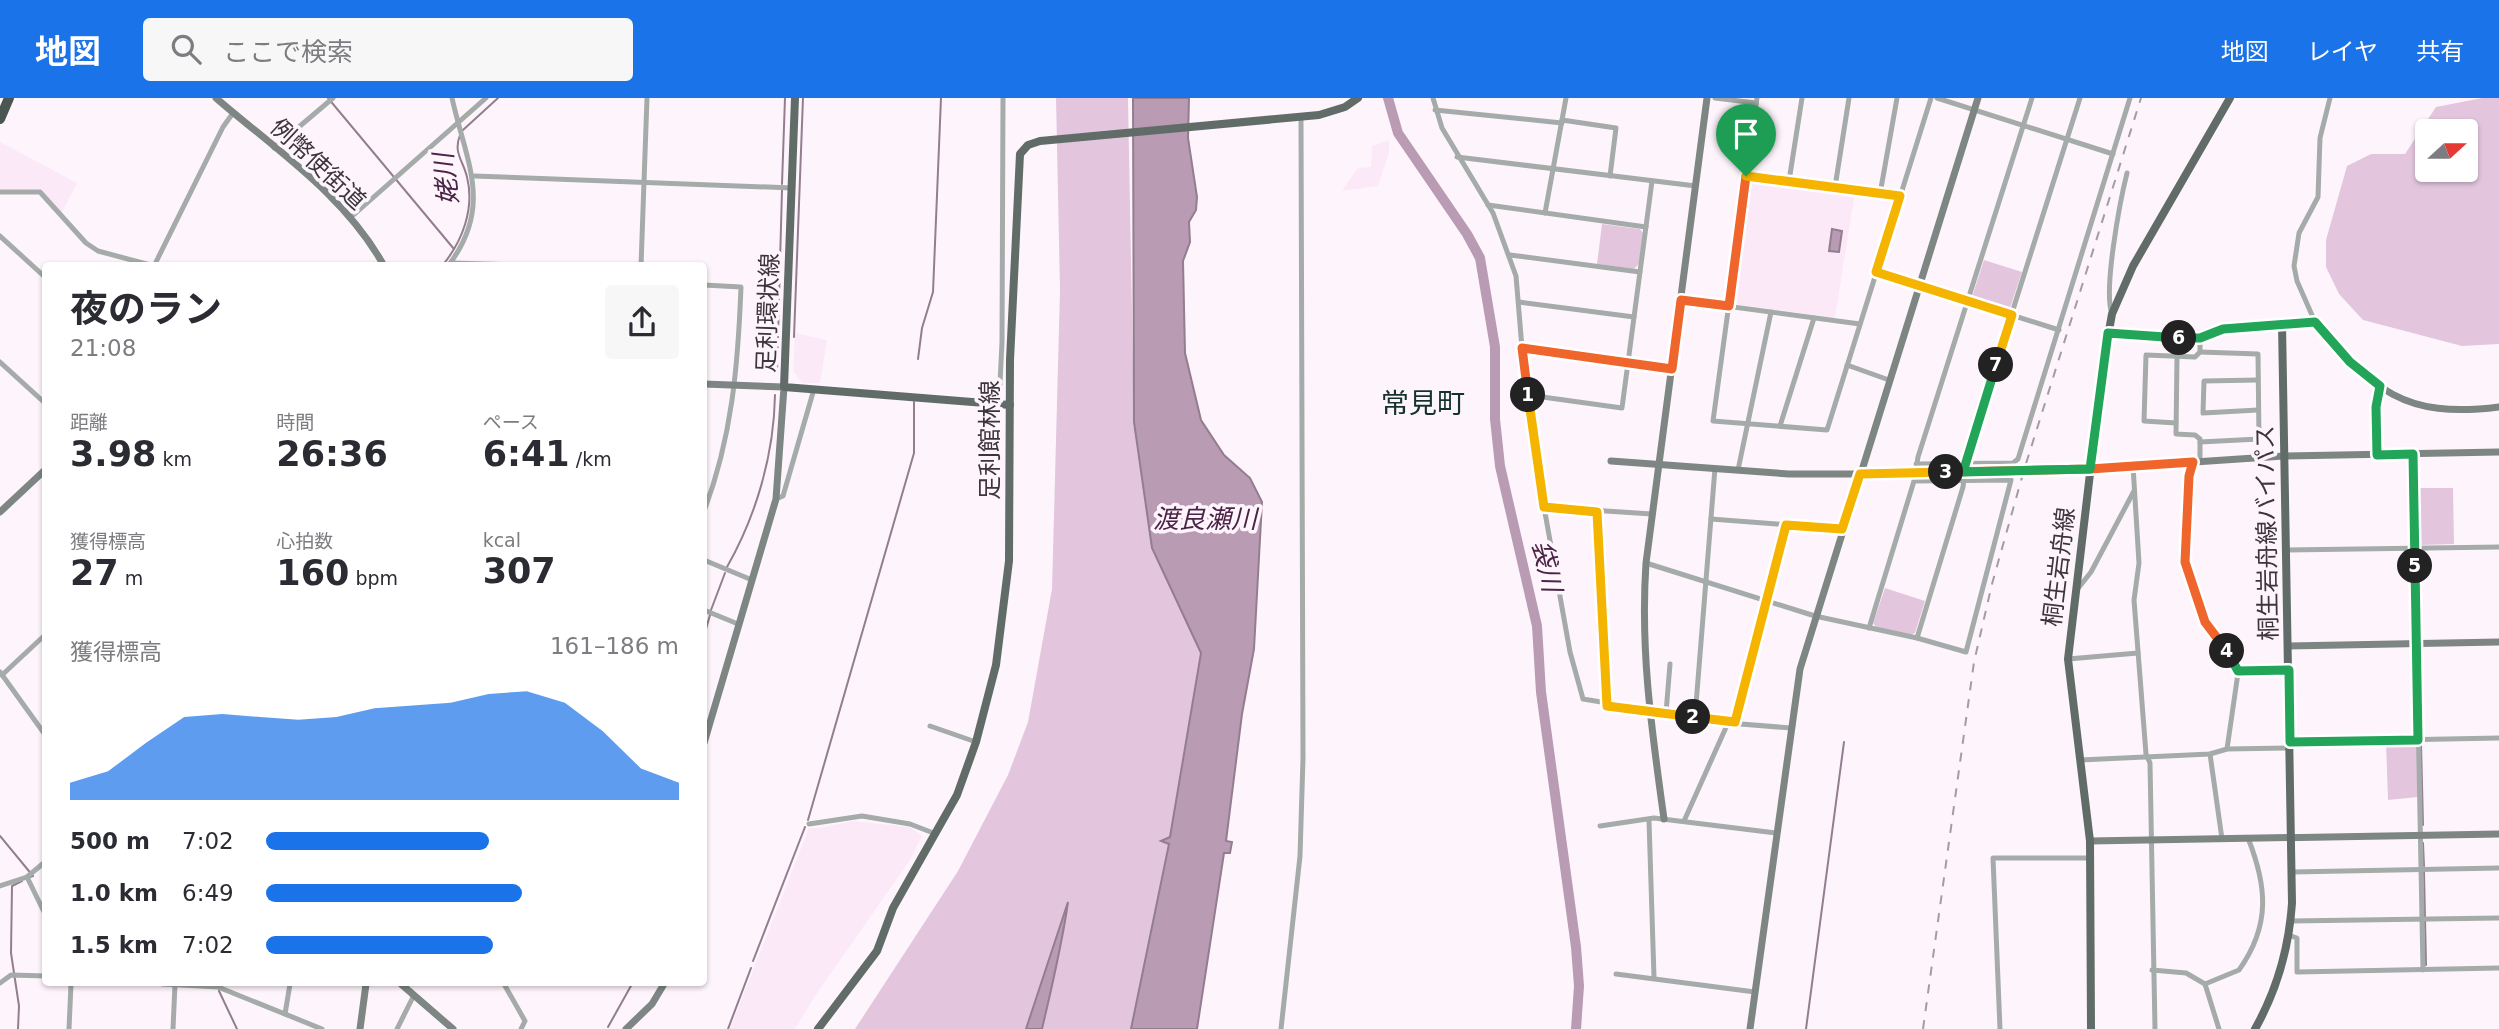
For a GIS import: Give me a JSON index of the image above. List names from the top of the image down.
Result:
{
  "streets": {
    "main road": [
      "足利環状線",
      "足利館林線",
      "桐生岩舟線バイパス",
      "桐生岩舟線"
    ],
    "street": ["例幣使街道"]
  },
  "crossings": [
    ["足利環状線", "足利館林線"]
  ],
  "districts": ["常見町"],
  "water": ["姥川", "渡良瀬川", "袋川"],
  "north": "right",
  "page": {
    "header": "地図",
    "search": "ここで検索",
    "nav": ["地図", "レイヤ", "共有"],
    "heading": ["夜のラン", "21:08"],
    "pins": [
      "6",
      "7",
      "1",
      "3",
      "5",
      "4",
      "2"
    ],
    "stats": [
      ["距離", "3.98 km"],
      ["時間", "26:36"],
      ["ペース", "6:41 /km"],
      ["獲得標高", "27 m"],
      ["心拍数", "160 bpm"],
      ["kcal", "307"]
    ],
    "chart": ["獲得標高", "161–186 m"],
    "list": [
      {
        "name": "500 m",
        "note": "7:02"
      },
      {
        "name": "1.0 km",
        "note": "6:49"
      },
      {
        "name": "1.5 km",
        "note": "7:02"
      }
    ]
  }
}
